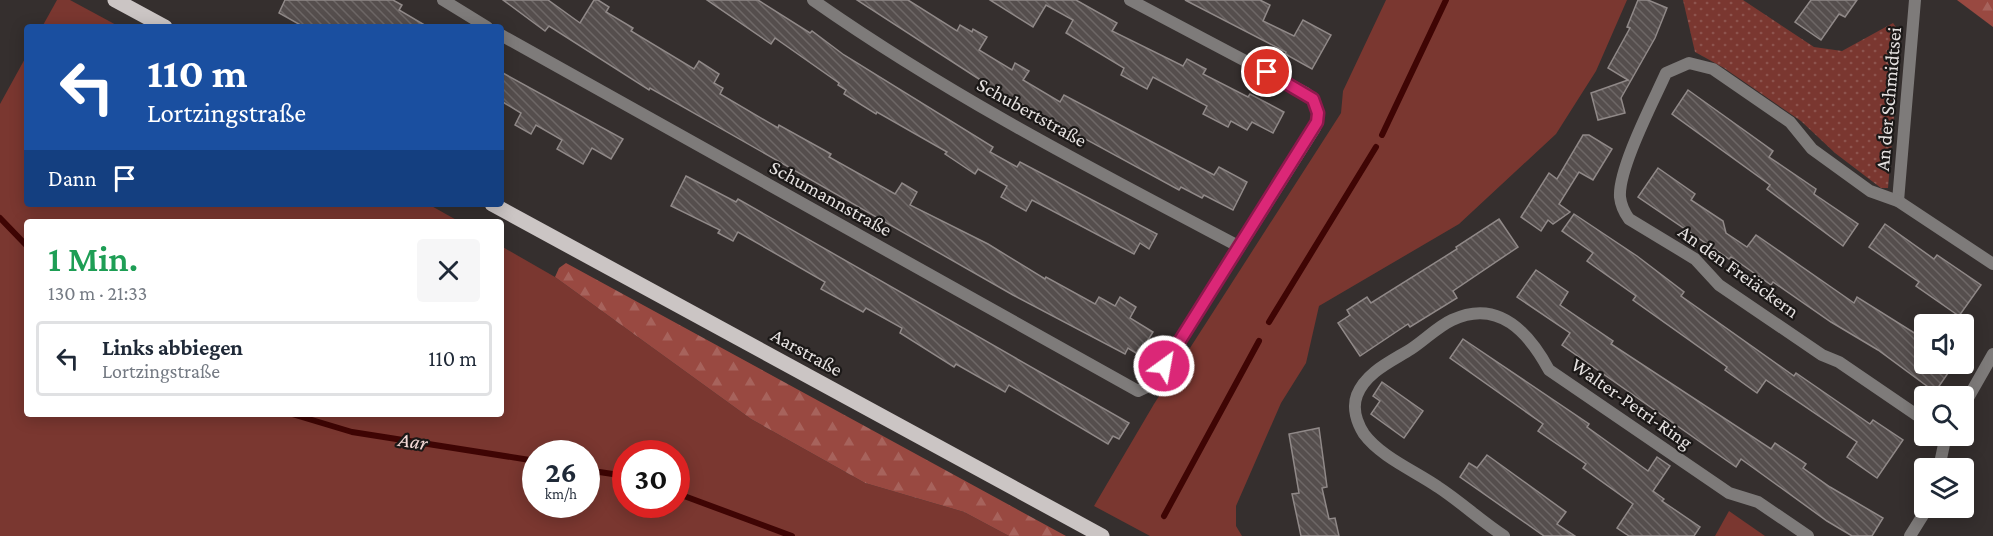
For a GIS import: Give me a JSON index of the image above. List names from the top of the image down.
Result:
{
  "streets": {
    "main road": ["Aarstraße"],
    "street": [
      "An der Schmidtsei",
      "Schubertstraße",
      "Schumannstraße",
      "An den Freiäckern",
      "Walter-Petri-Ring"
    ]
  },
  "crossings": [
    ["An der Schmidtsei", "An den Freiäckern"],
    ["Schubertstraße", "Schumannstraße"]
  ],
  "water": ["Aar"],
  "page": {
    "turn": ["110 m", "Lortzingstraße"],
    "then": "Dann",
    "heading": ["1 Min.", "130 m · 21:33"],
    "list": [
      {
        "name": "Links abbiegen",
        "note": "Lortzingstraße",
        "value": "110 m"
      }
    ],
    "speed": "26 km/h",
    "limit": "30"
  }
}
